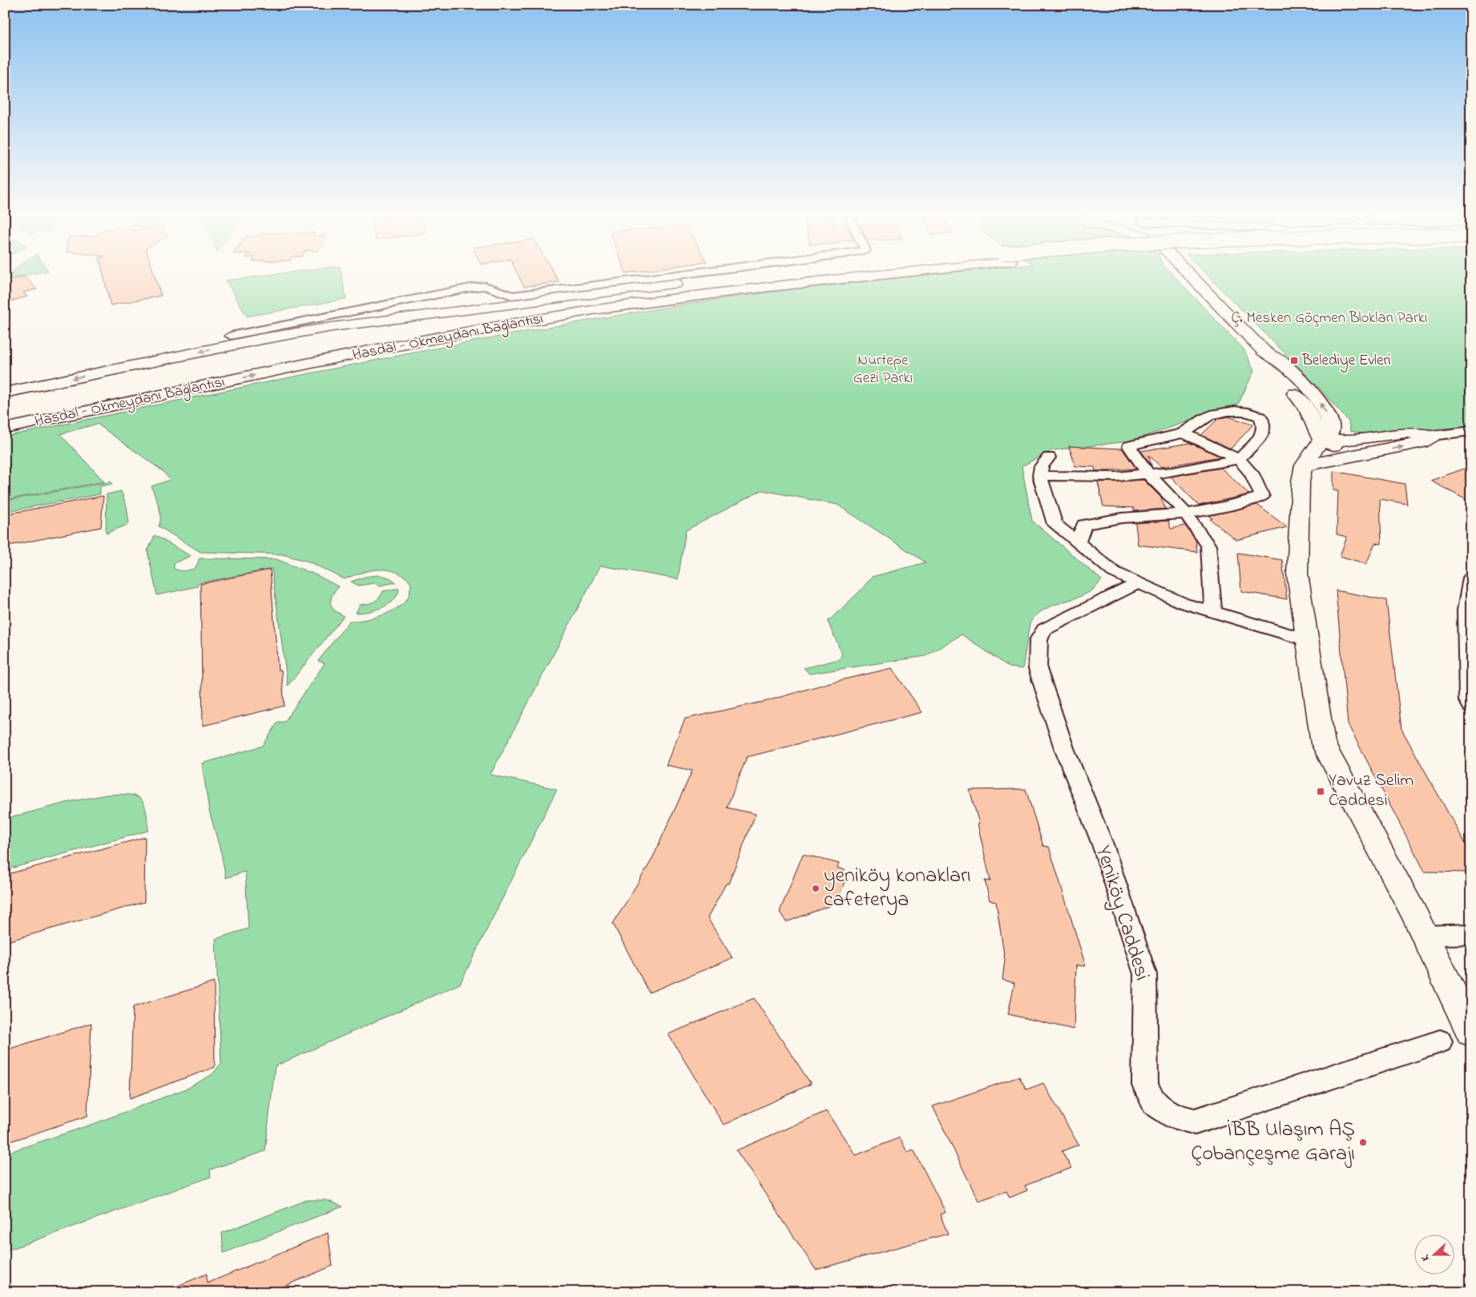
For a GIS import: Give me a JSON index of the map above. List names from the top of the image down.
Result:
{
  "streets": {
    "main road": ["Hasdal - Okmeydanı Bağlantısı"],
    "street": ["Yeniköy Caddesi"]
  },
  "parks": ["Ç. Mesken Göçmen Blokları Parkı", "Nurtepe Gezi Parkı"],
  "places": {
    "transit": ["Belediye Evleri", "Yavuz Selim Caddesi"],
    "other": ["yeniköy konakları cafeterya", "İBB Ulaşım AŞ Çobançeşme Garajı"]
  },
  "north": "left"
}
